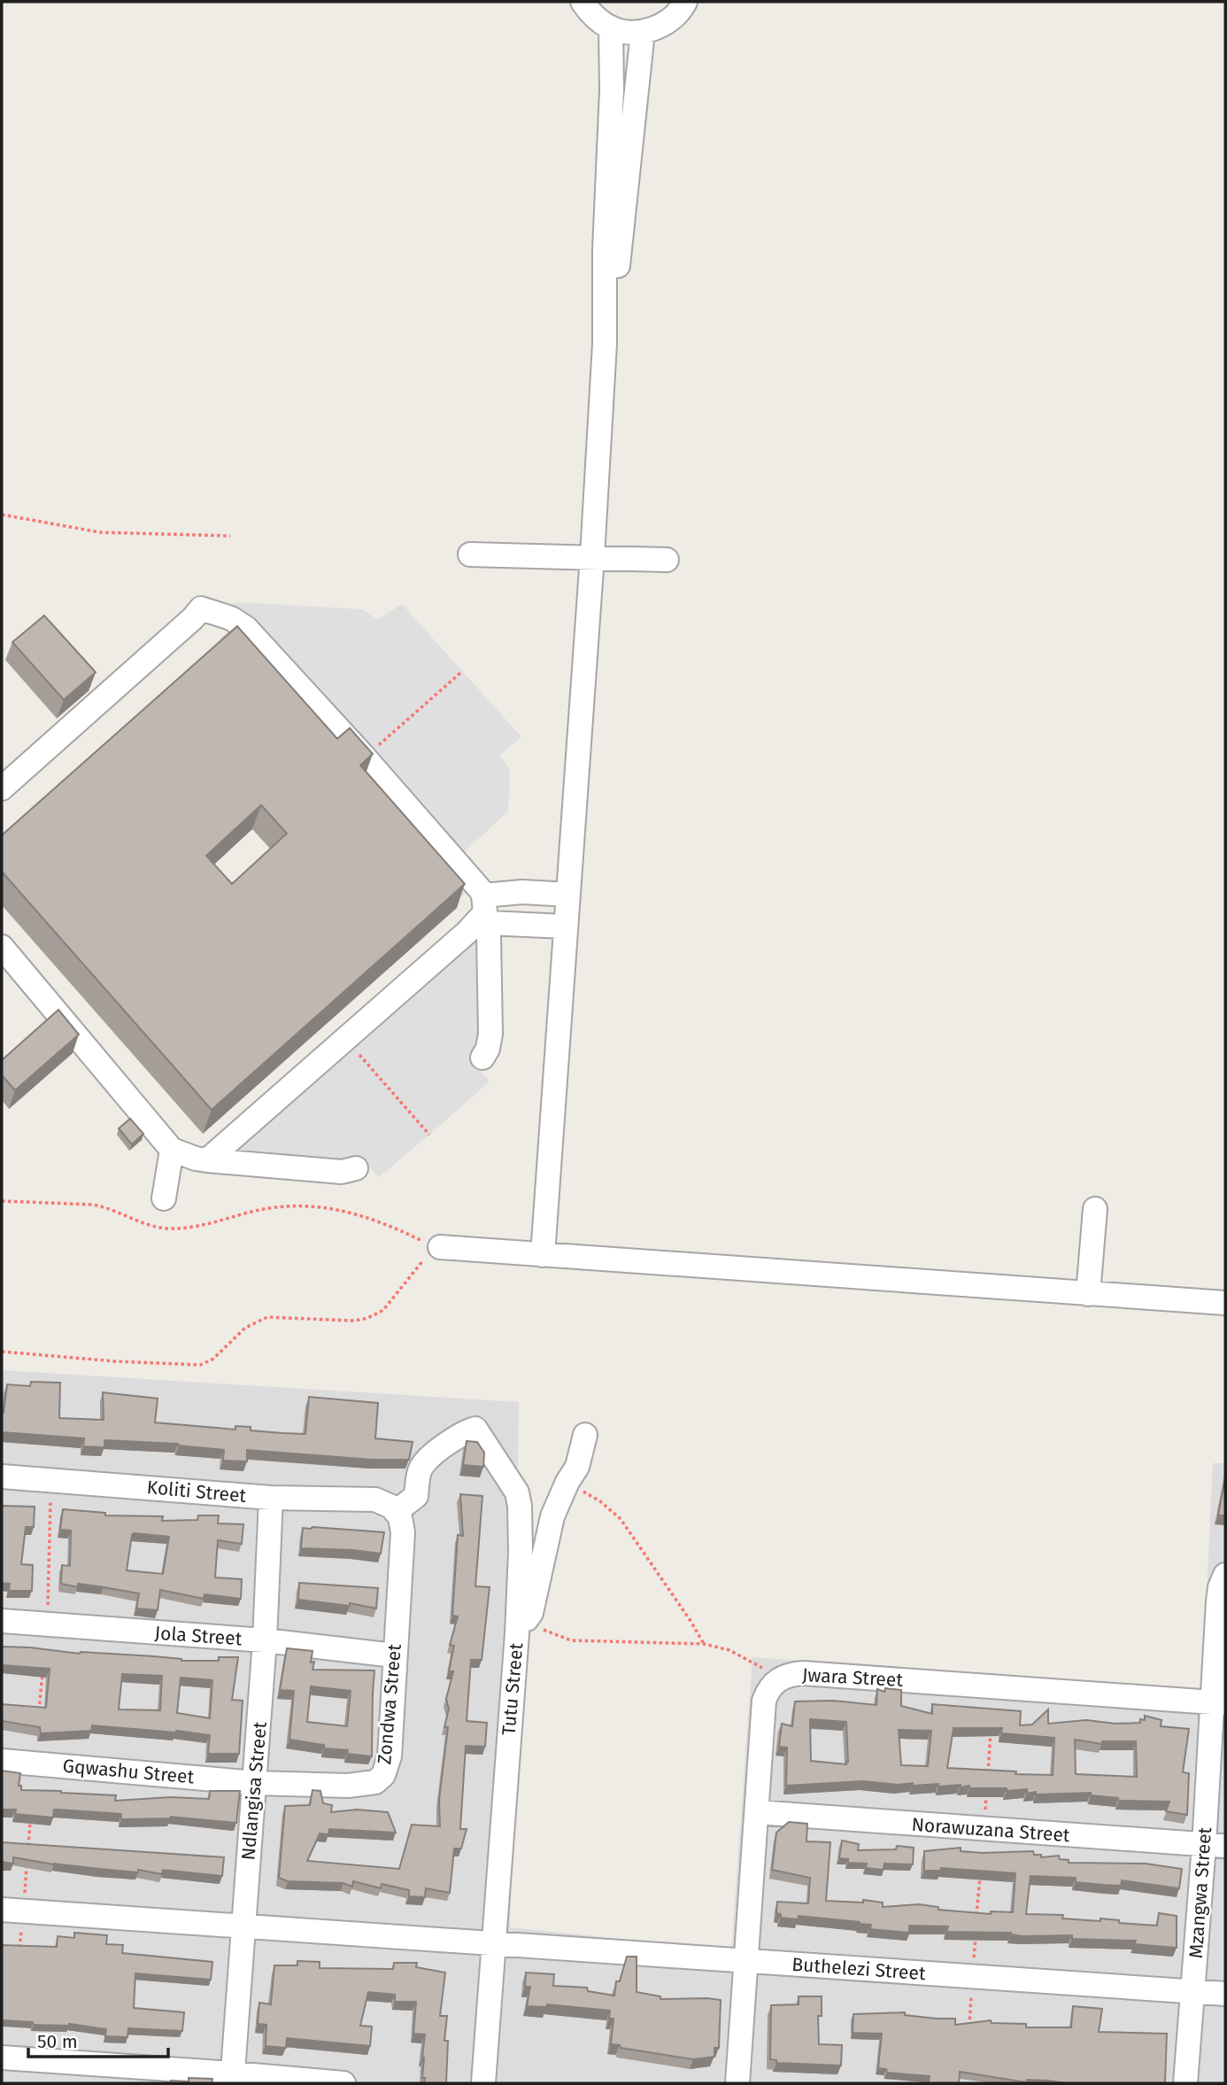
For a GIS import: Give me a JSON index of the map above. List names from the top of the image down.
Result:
{
  "streets": {
    "street": [
      "Koliti Street",
      "Jola Street",
      "Jwara Street",
      "Tutu Street",
      "Zondwa Street",
      "Gqwashu Street",
      "Ndlangisa Street",
      "Norawuzana Street",
      "Mzangwa Street",
      "Buthelezi Street"
    ]
  },
  "crossings": [
    ["Koliti Street", "Tutu Street"],
    ["Koliti Street", "Zondwa Street"],
    ["Koliti Street", "Ndlangisa Street"],
    ["Jola Street", "Zondwa Street"],
    ["Jola Street", "Ndlangisa Street"],
    ["Jwara Street", "Mzangwa Street"],
    ["Tutu Street", "Zondwa Street"],
    ["Tutu Street", "Buthelezi Street"],
    ["Zondwa Street", "Gqwashu Street"],
    ["Zondwa Street", "Ndlangisa Street"],
    ["Gqwashu Street", "Ndlangisa Street"],
    ["Ndlangisa Street", "Buthelezi Street"],
    ["Norawuzana Street", "Mzangwa Street"],
    ["Mzangwa Street", "Buthelezi Street"]
  ],
  "scale_bar": "50 m"
}
